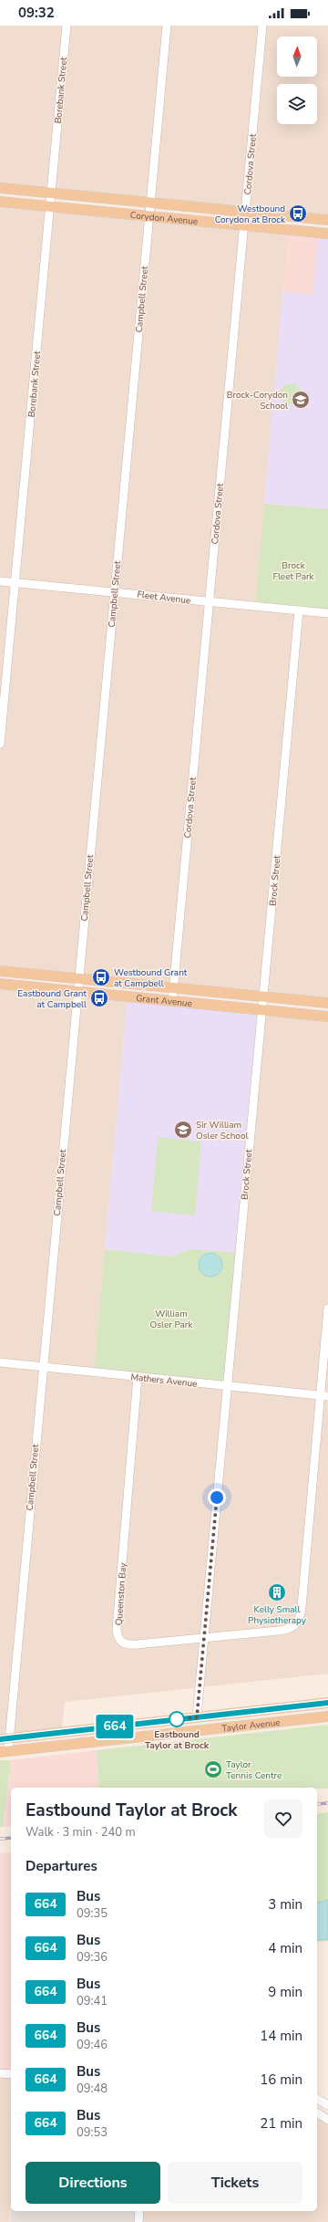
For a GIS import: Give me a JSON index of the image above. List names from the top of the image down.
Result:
{
  "streets": {
    "main road": ["Corydon Avenue", "Grant Avenue", "Taylor Avenue"],
    "street": [
      "Borebank Street",
      "Cordova Street",
      "Campbell Street",
      "Fleet Avenue",
      "Brock Street",
      "Mathers Avenue",
      "Queenston Bay"
    ]
  },
  "crossings": [
    ["Borebank Street", "Corydon Avenue"],
    ["Borebank Street", "Fleet Avenue"],
    ["Cordova Street", "Corydon Avenue"],
    ["Cordova Street", "Fleet Avenue"],
    ["Cordova Street", "Grant Avenue"],
    ["Corydon Avenue", "Campbell Street"],
    ["Campbell Street", "Fleet Avenue"],
    ["Campbell Street", "Grant Avenue"],
    ["Campbell Street", "Mathers Avenue"],
    ["Campbell Street", "Taylor Avenue"],
    ["Fleet Avenue", "Brock Street"],
    ["Brock Street", "Grant Avenue"],
    ["Brock Street", "Mathers Avenue"],
    ["Brock Street", "Queenston Bay"],
    ["Brock Street", "Taylor Avenue"],
    ["Mathers Avenue", "Queenston Bay"]
  ],
  "parks": ["Brock Fleet Park", "William Osler Park"],
  "places": {
    "bus stop": ["Westbound Corydon at Brock", "Westbound Grant at Campbell", "Eastbound Grant at Campbell"],
    "school or university": ["Brock-Corydon School", "Sir William Osler School"],
    "building": ["Kelly Small Physiotherapy"],
    "other": ["Eastbound Taylor at Brock"],
    "sports": ["Taylor Tennis Centre"]
  },
  "lines": ["bus line 664"],
  "north": "top",
  "page": {
    "status": "09:32",
    "on_map": "664",
    "heading": [
      ["Eastbound Taylor at Brock", "Walk · 3 min · 240 m"],
      "Departures"
    ],
    "list": [
      {
        "mark": "664",
        "name": "Bus",
        "note": "09:35",
        "value": "3 min"
      },
      {
        "mark": "664",
        "name": "Bus",
        "note": "09:36",
        "value": "4 min"
      },
      {
        "mark": "664",
        "name": "Bus",
        "note": "09:41",
        "value": "9 min"
      },
      {
        "mark": "664",
        "name": "Bus",
        "note": "09:46",
        "value": "14 min"
      },
      {
        "mark": "664",
        "name": "Bus",
        "note": "09:48",
        "value": "16 min"
      },
      {
        "mark": "664",
        "name": "Bus",
        "note": "09:53",
        "value": "21 min"
      }
    ],
    "buttons": ["Directions", "Tickets"]
  }
}
